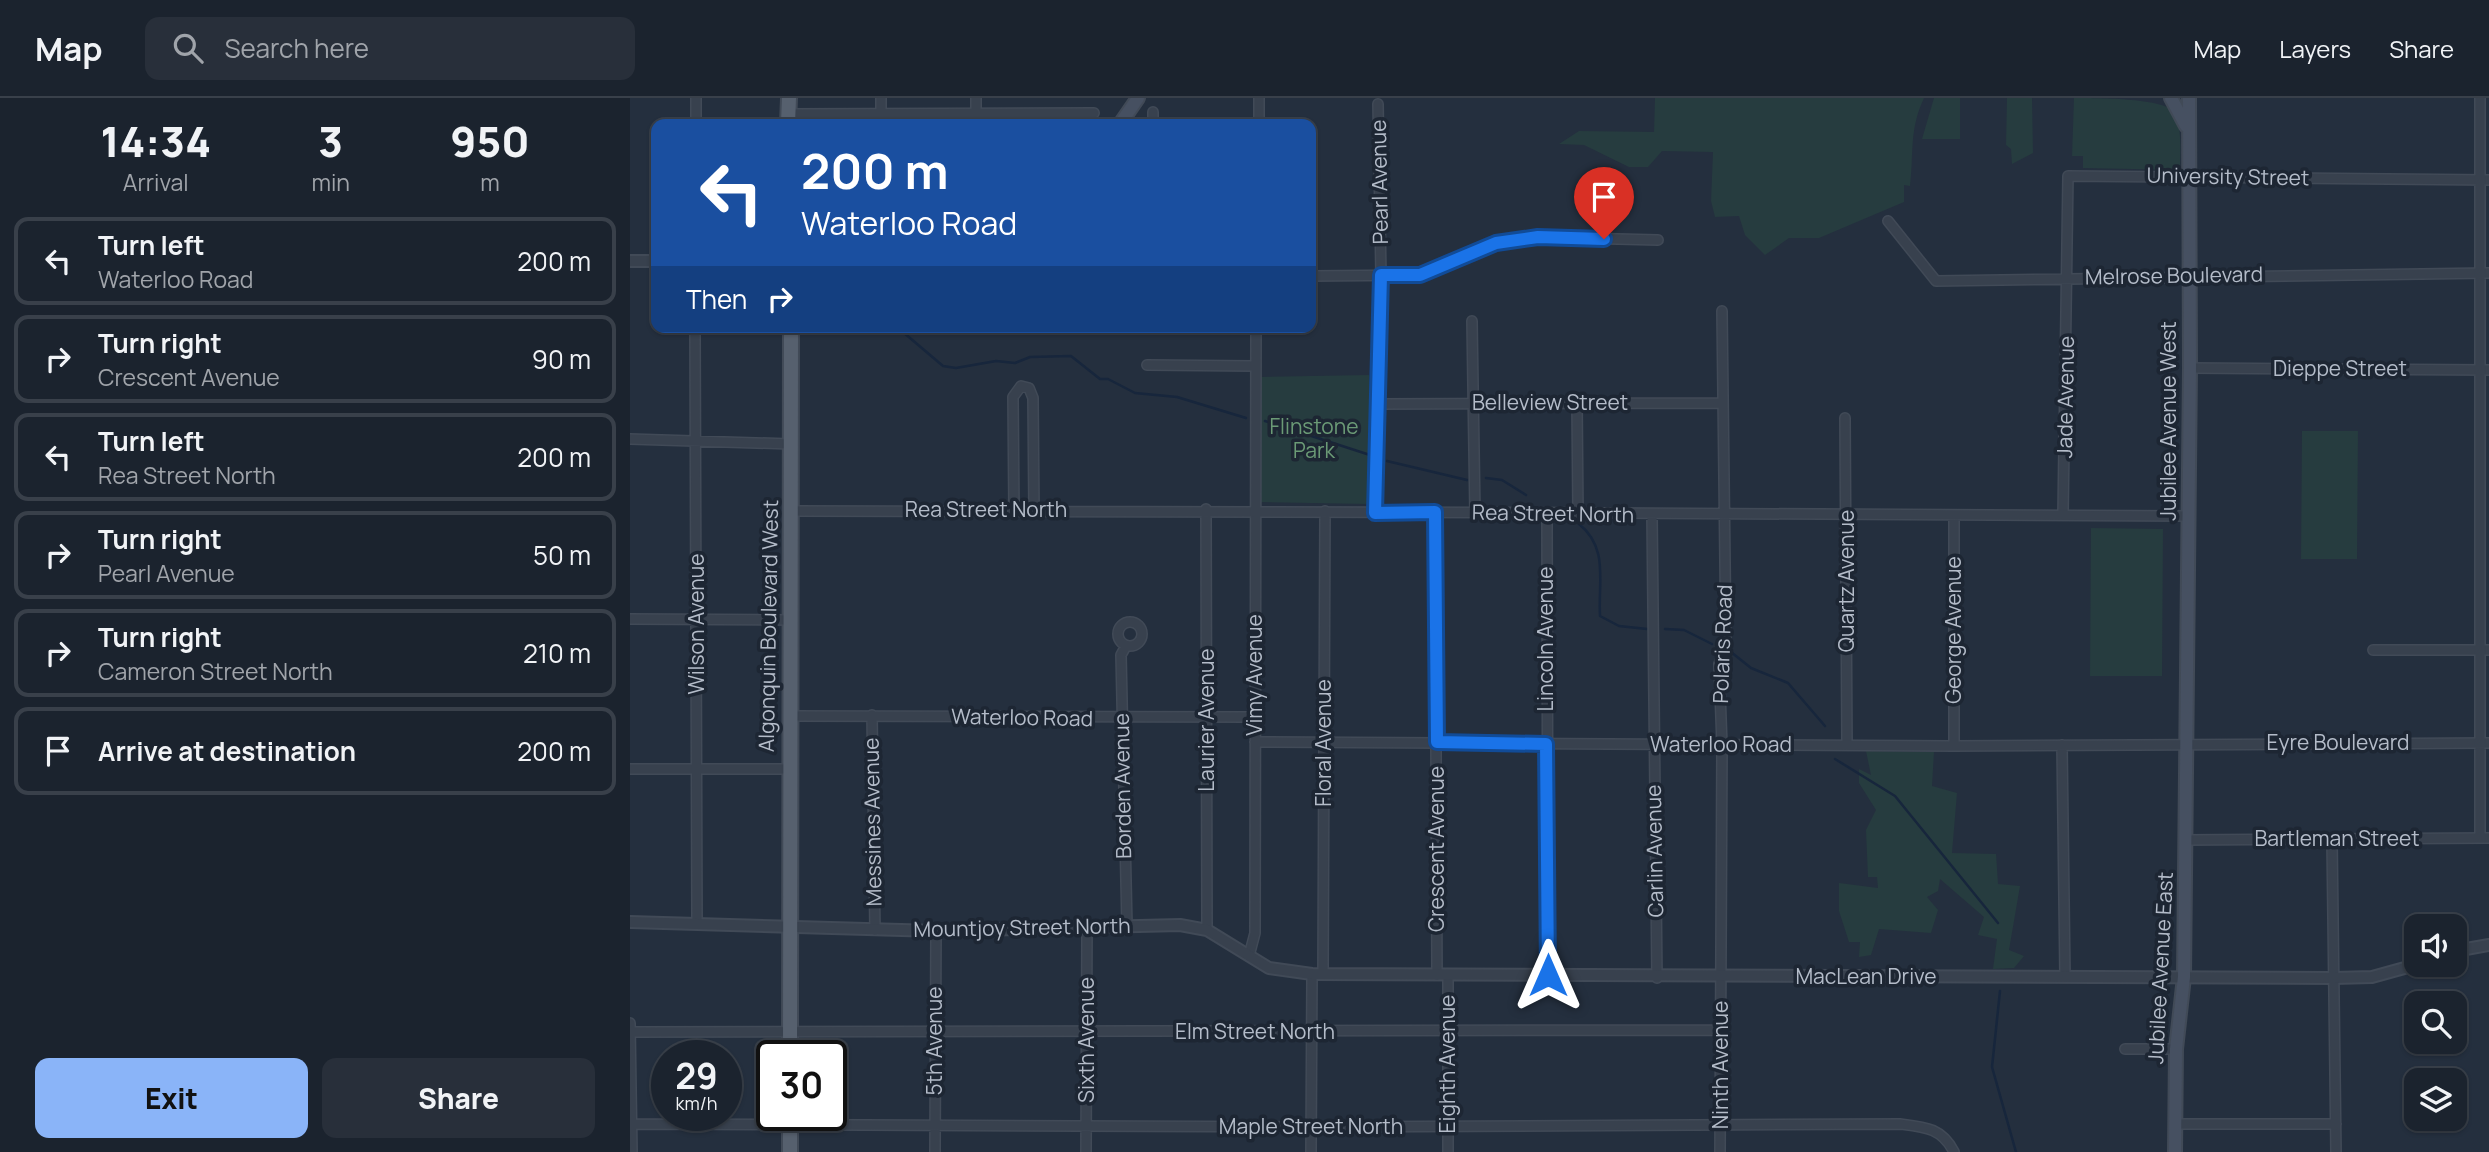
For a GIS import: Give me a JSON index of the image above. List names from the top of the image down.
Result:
{
  "streets": {
    "main road": ["Jubilee Avenue West", "Algonquin Boulevard West", "Jubilee Avenue East"],
    "street": [
      "University Street",
      "Pearl Avenue",
      "Melrose Boulevard",
      "Dieppe Street",
      "Jade Avenue",
      "Belleview Street",
      "Rea Street North",
      "Quartz Avenue",
      "Wilson Avenue",
      "George Avenue",
      "Lincoln Avenue",
      "Polaris Road",
      "Vimy Avenue",
      "Waterloo Road",
      "Laurier Avenue",
      "Floral Avenue",
      "Eyre Boulevard",
      "Borden Avenue",
      "Messines Avenue",
      "Bartleman Street",
      "Crescent Avenue",
      "Carlin Avenue",
      "Mountjoy Street North",
      "MacLean Drive",
      "Elm Street North",
      "Sixth Avenue",
      "5th Avenue",
      "Eighth Avenue",
      "Ninth Avenue",
      "Maple Street North"
    ]
  },
  "crossings": [
    ["University Street", "Melrose Boulevard"],
    ["University Street", "Jade Avenue"],
    ["University Street", "Jubilee Avenue West"],
    ["Pearl Avenue", "Belleview Street"],
    ["Pearl Avenue", "Rea Street North"],
    ["Melrose Boulevard", "Jade Avenue"],
    ["Melrose Boulevard", "Jubilee Avenue West"],
    ["Dieppe Street", "Jubilee Avenue West"],
    ["Jade Avenue", "Rea Street North"],
    ["Belleview Street", "Polaris Road"],
    ["Jubilee Avenue West", "Rea Street North"],
    ["Jubilee Avenue West", "Waterloo Road"],
    ["Jubilee Avenue West", "Eyre Boulevard"],
    ["Jubilee Avenue West", "Jubilee Avenue East"],
    ["Rea Street North", "Quartz Avenue"],
    ["Rea Street North", "Algonquin Boulevard West"],
    ["Rea Street North", "George Avenue"],
    ["Rea Street North", "Lincoln Avenue"],
    ["Rea Street North", "Polaris Road"],
    ["Rea Street North", "Vimy Avenue"],
    ["Rea Street North", "Laurier Avenue"],
    ["Rea Street North", "Floral Avenue"],
    ["Rea Street North", "Crescent Avenue"],
    ["Rea Street North", "Carlin Avenue"],
    ["Quartz Avenue", "Waterloo Road"],
    ["Wilson Avenue", "Mountjoy Street North"],
    ["Algonquin Boulevard West", "Waterloo Road"],
    ["Algonquin Boulevard West", "Mountjoy Street North"],
    ["Algonquin Boulevard West", "Elm Street North"],
    ["George Avenue", "Waterloo Road"],
    ["Lincoln Avenue", "Waterloo Road"],
    ["Lincoln Avenue", "MacLean Drive"],
    ["Polaris Road", "Waterloo Road"],
    ["Polaris Road", "MacLean Drive"],
    ["Polaris Road", "Ninth Avenue"],
    ["Vimy Avenue", "Waterloo Road"],
    ["Vimy Avenue", "Mountjoy Street North"],
    ["Waterloo Road", "Laurier Avenue"],
    ["Waterloo Road", "Floral Avenue"],
    ["Waterloo Road", "Eyre Boulevard"],
    ["Waterloo Road", "Borden Avenue"],
    ["Waterloo Road", "Messines Avenue"],
    ["Waterloo Road", "Crescent Avenue"],
    ["Waterloo Road", "Carlin Avenue"],
    ["Waterloo Road", "Jubilee Avenue East"],
    ["Laurier Avenue", "Mountjoy Street North"],
    ["Floral Avenue", "MacLean Drive"],
    ["Floral Avenue", "Elm Street North"],
    ["Floral Avenue", "Maple Street North"],
    ["Eyre Boulevard", "Jubilee Avenue East"],
    ["Borden Avenue", "Mountjoy Street North"],
    ["Messines Avenue", "Mountjoy Street North"],
    ["Bartleman Street", "Jubilee Avenue East"],
    ["Crescent Avenue", "MacLean Drive"],
    ["Crescent Avenue", "Eighth Avenue"],
    ["Carlin Avenue", "MacLean Drive"],
    ["Mountjoy Street North", "Sixth Avenue"],
    ["Mountjoy Street North", "5th Avenue"],
    ["Jubilee Avenue East", "MacLean Drive"],
    ["MacLean Drive", "Eighth Avenue"],
    ["MacLean Drive", "Ninth Avenue"],
    ["Elm Street North", "Sixth Avenue"],
    ["Elm Street North", "5th Avenue"],
    ["Elm Street North", "Eighth Avenue"],
    ["Elm Street North", "Ninth Avenue"],
    ["Sixth Avenue", "Maple Street North"],
    ["5th Avenue", "Maple Street North"],
    ["Eighth Avenue", "Maple Street North"],
    ["Ninth Avenue", "Maple Street North"]
  ],
  "parks": ["Flinstone Park"],
  "page": {
    "header": "Map",
    "search": "Search here",
    "nav": ["Map", "Layers", "Share"],
    "eta": [
      "14:34",
      "Arrival",
      "3",
      "min",
      "950",
      "m"
    ],
    "turn": ["200 m", "Waterloo Road"],
    "list": [
      {
        "name": "Turn left",
        "note": "Waterloo Road",
        "value": "200 m"
      },
      {
        "name": "Turn right",
        "note": "Crescent Avenue",
        "value": "90 m"
      },
      {
        "name": "Turn left",
        "note": "Rea Street North",
        "value": "200 m"
      },
      {
        "name": "Turn right",
        "note": "Pearl Avenue",
        "value": "50 m"
      },
      {
        "name": "Turn right",
        "note": "Cameron Street North",
        "value": "210 m"
      },
      {
        "name": "Arrive at destination",
        "value": "200 m"
      }
    ],
    "then": "Then",
    "speed": "29 km/h",
    "limit": "30",
    "buttons": ["Exit", "Share"]
  }
}
